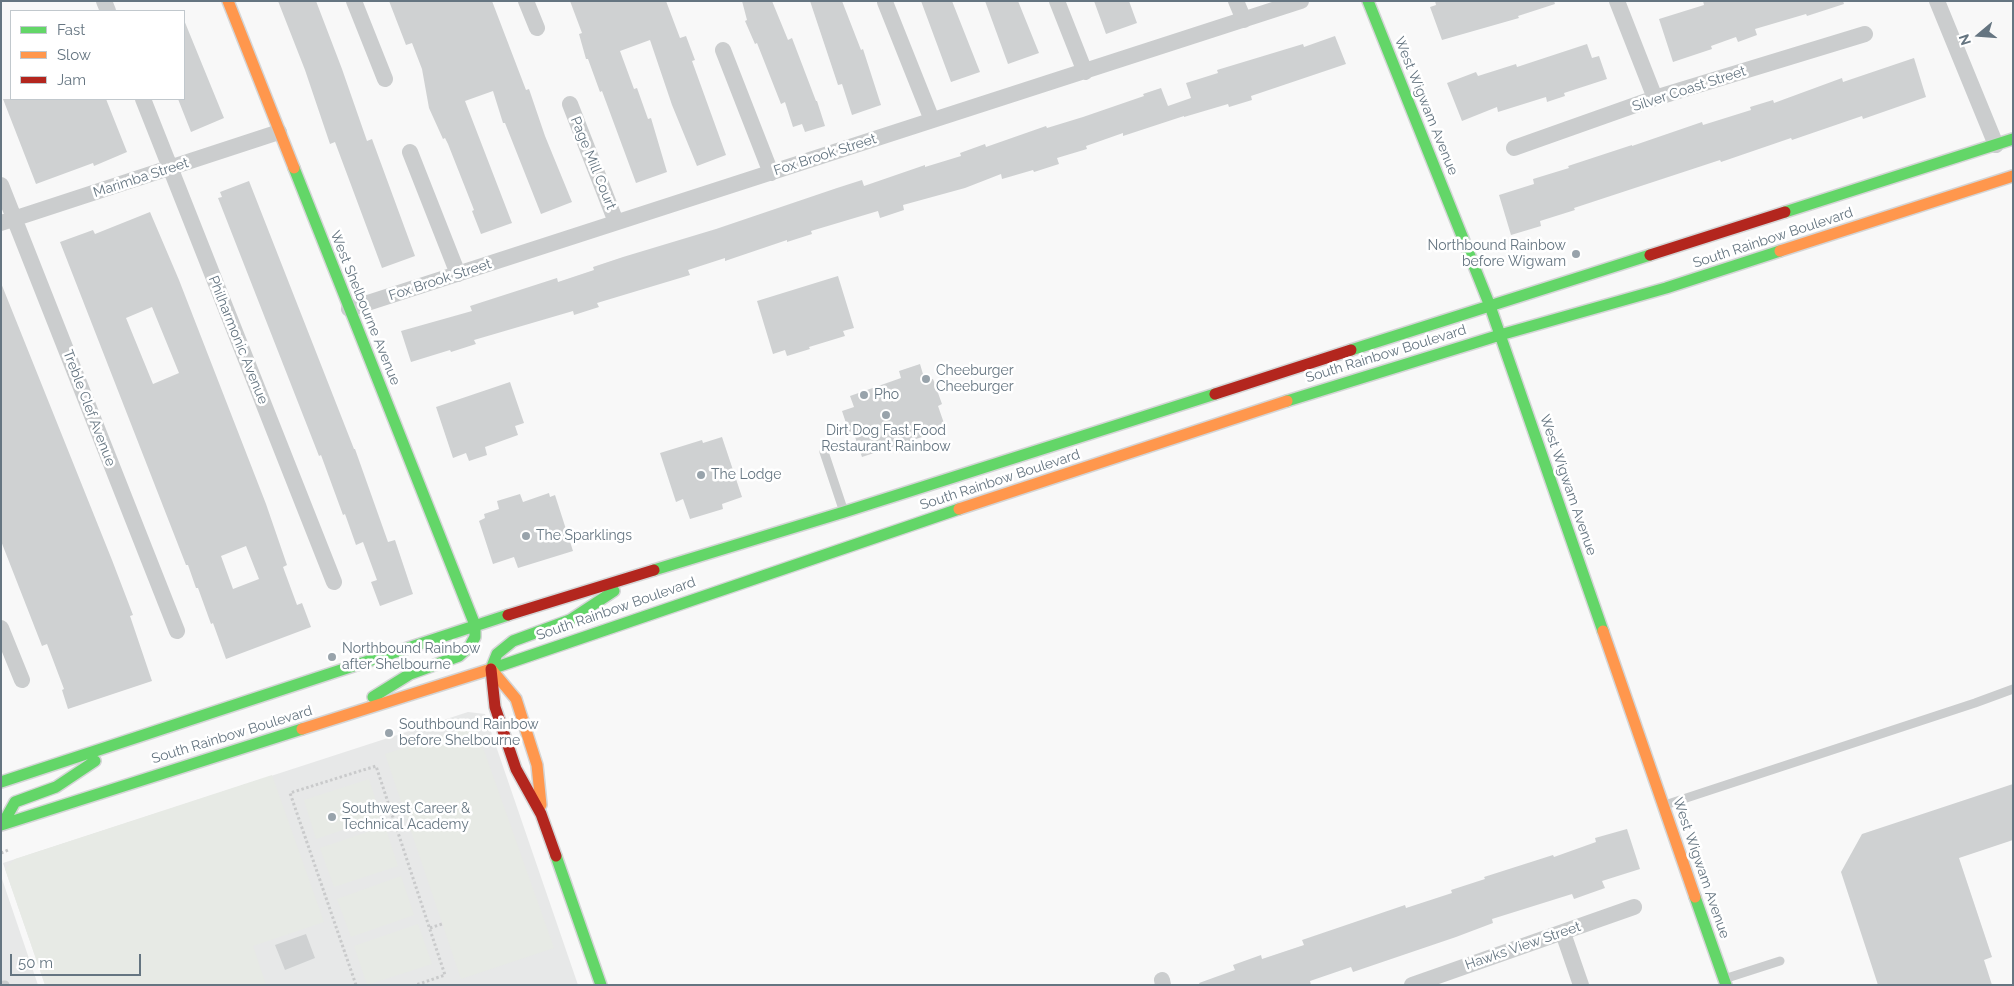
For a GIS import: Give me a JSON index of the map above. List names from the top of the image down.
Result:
{
  "streets": {
    "main road": ["West Wigwam Avenue", "South Rainbow Boulevard", "West Shelbourne Avenue"],
    "street": [
      "Silver Coast Street",
      "Fox Brook Street",
      "Page Mill Court",
      "Marimba Street",
      "Philharmonic Avenue",
      "Treble Clef Avenue",
      "Hawks View Street"
    ]
  },
  "crossings": [
    ["West Wigwam Avenue", "South Rainbow Boulevard"],
    ["Fox Brook Street", "Page Mill Court"],
    ["Fox Brook Street", "West Shelbourne Avenue"],
    ["Marimba Street", "West Shelbourne Avenue"],
    ["Marimba Street", "Philharmonic Avenue"],
    ["Marimba Street", "Treble Clef Avenue"],
    ["South Rainbow Boulevard", "West Shelbourne Avenue"]
  ],
  "places": [
    "Northbound Rainbow before Wigwam",
    "Cheeburger Cheeburger",
    "Pho",
    "Dirt Dog Fast Food Restaurant Rainbow",
    "The Lodge",
    "The Sparklings",
    "Northbound Rainbow after Shelbourne",
    "Southbound Rainbow before Shelbourne",
    "Southwest Career & Technical Academy"
  ],
  "legend": ["Fast", "Slow", "Jam"],
  "scale_bar": "50 m",
  "north": "left"
}
